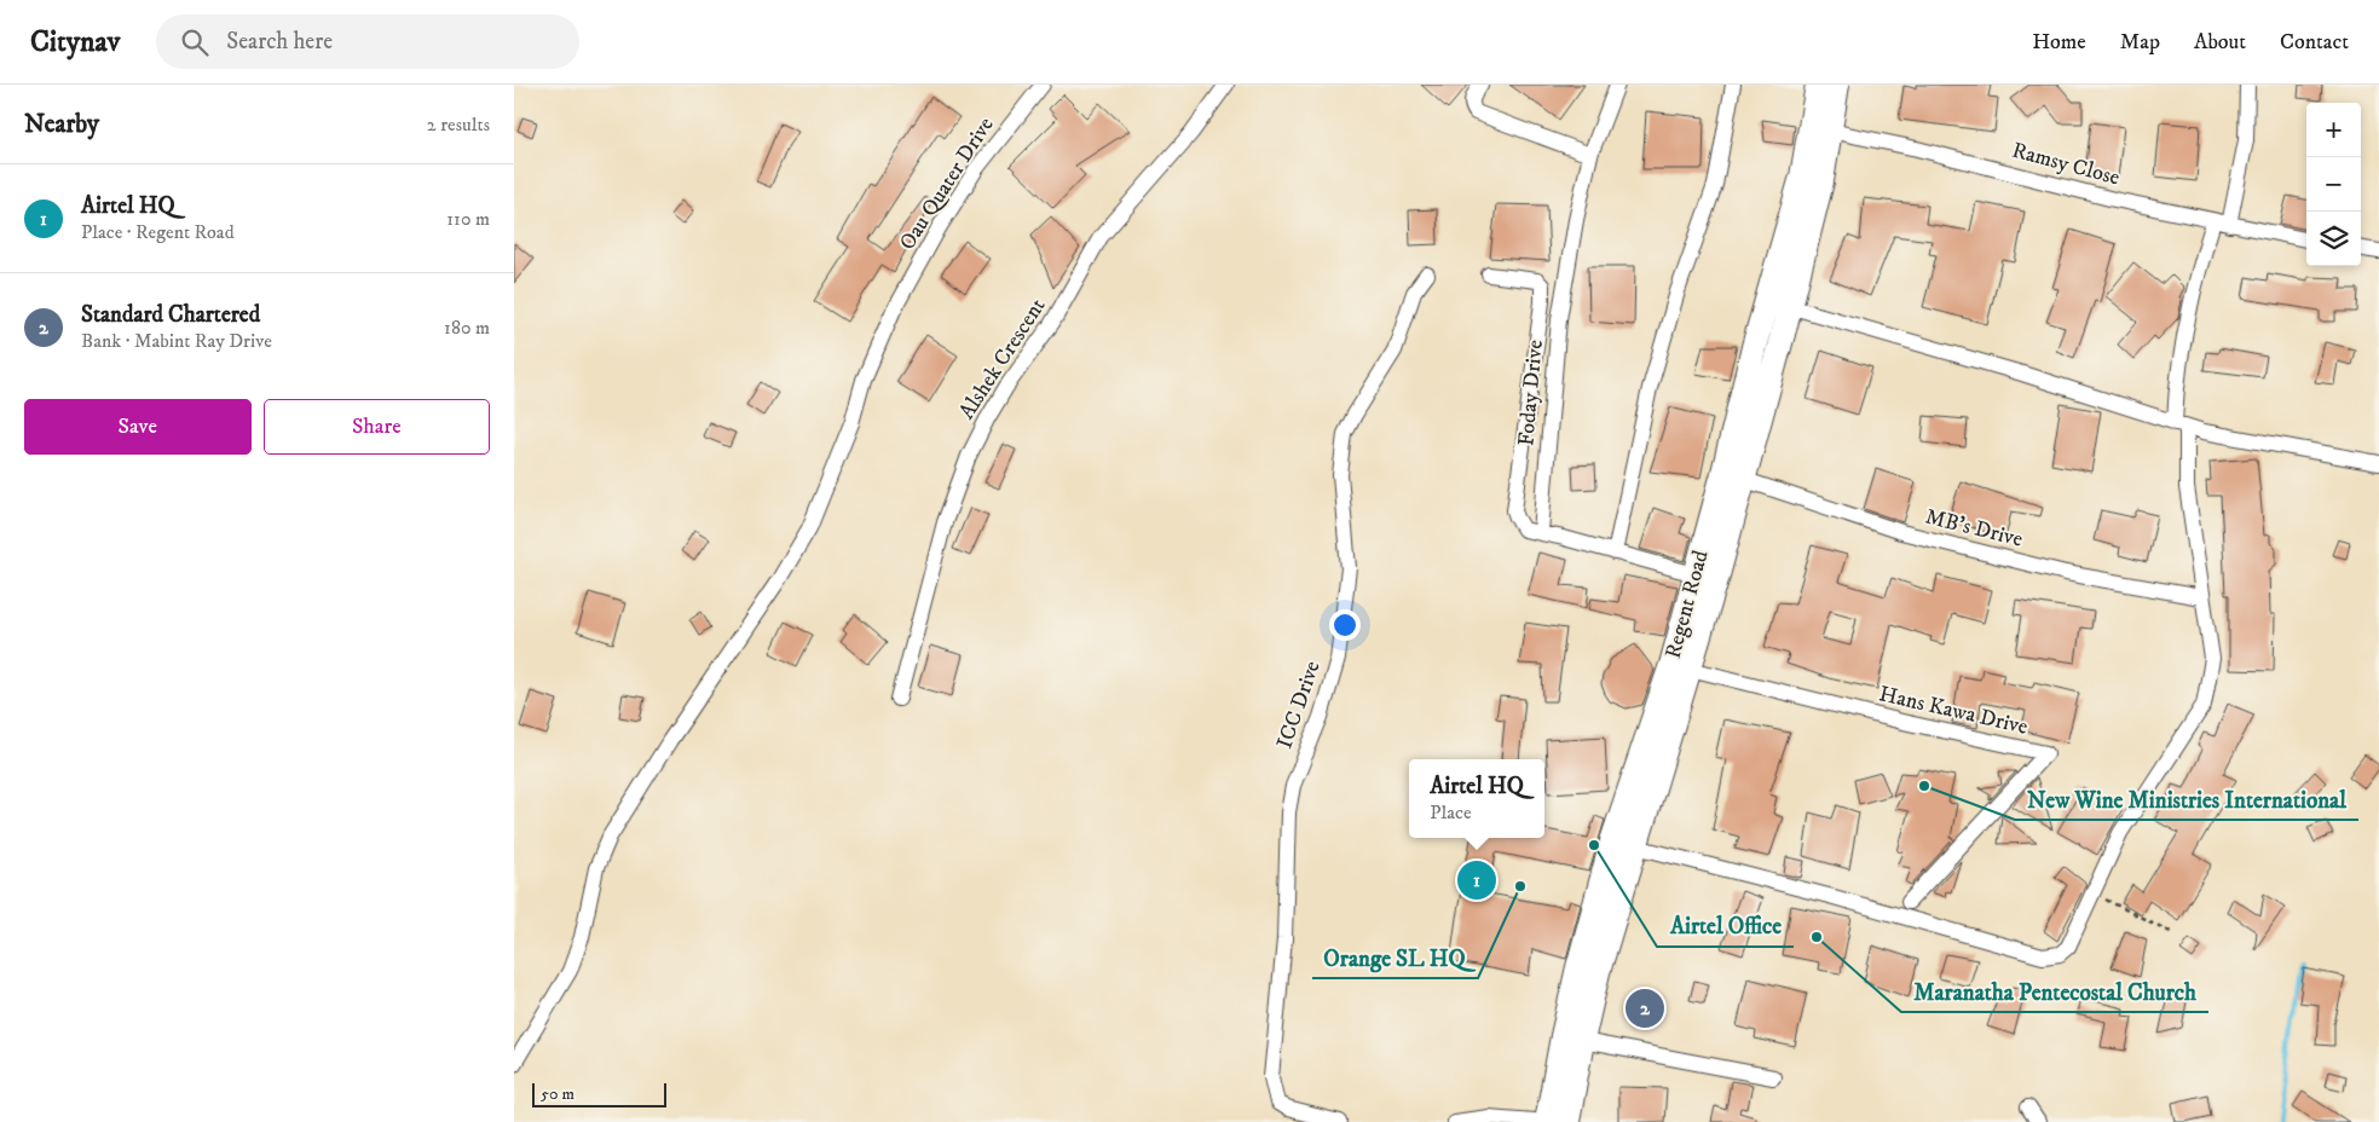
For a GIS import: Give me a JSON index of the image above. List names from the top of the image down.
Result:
{
  "streets": {
    "main road": ["Regent Road"],
    "street": [
      "Ramsy Close",
      "Oau Quater Drive",
      "Alshek Crescent",
      "Foday Drive",
      "MB's Drive",
      "ICC Drive",
      "Hans Kawa Drive"
    ]
  },
  "crossings": [
    ["Ramsy Close", "Regent Road"],
    ["MB's Drive", "Regent Road"],
    ["Regent Road", "Hans Kawa Drive"]
  ],
  "places": [
    "New Wine Ministries International",
    "Airtel Office",
    "Orange SL HQ",
    "Maranatha Pentecostal Church"
  ],
  "scale_bar": "50 m",
  "page": {
    "header": "Citynav",
    "search": "Search here",
    "nav": [
      "Home",
      "Map",
      "About",
      "Contact"
    ],
    "heading": ["Nearby", "2 results"],
    "map_buttons": ["+", "−"],
    "list": [
      {
        "mark": "1",
        "name": "Airtel HQ",
        "note": "Place · Regent Road",
        "value": "110 m"
      },
      {
        "mark": "2",
        "name": "Standard Chartered",
        "note": "Bank · Mabint Ray Drive",
        "value": "180 m"
      }
    ],
    "buttons": ["Save", "Share"],
    "popup": ["Airtel HQ", "Place"],
    "pins": ["1", "2"],
    "scale": "50 m"
  }
}
